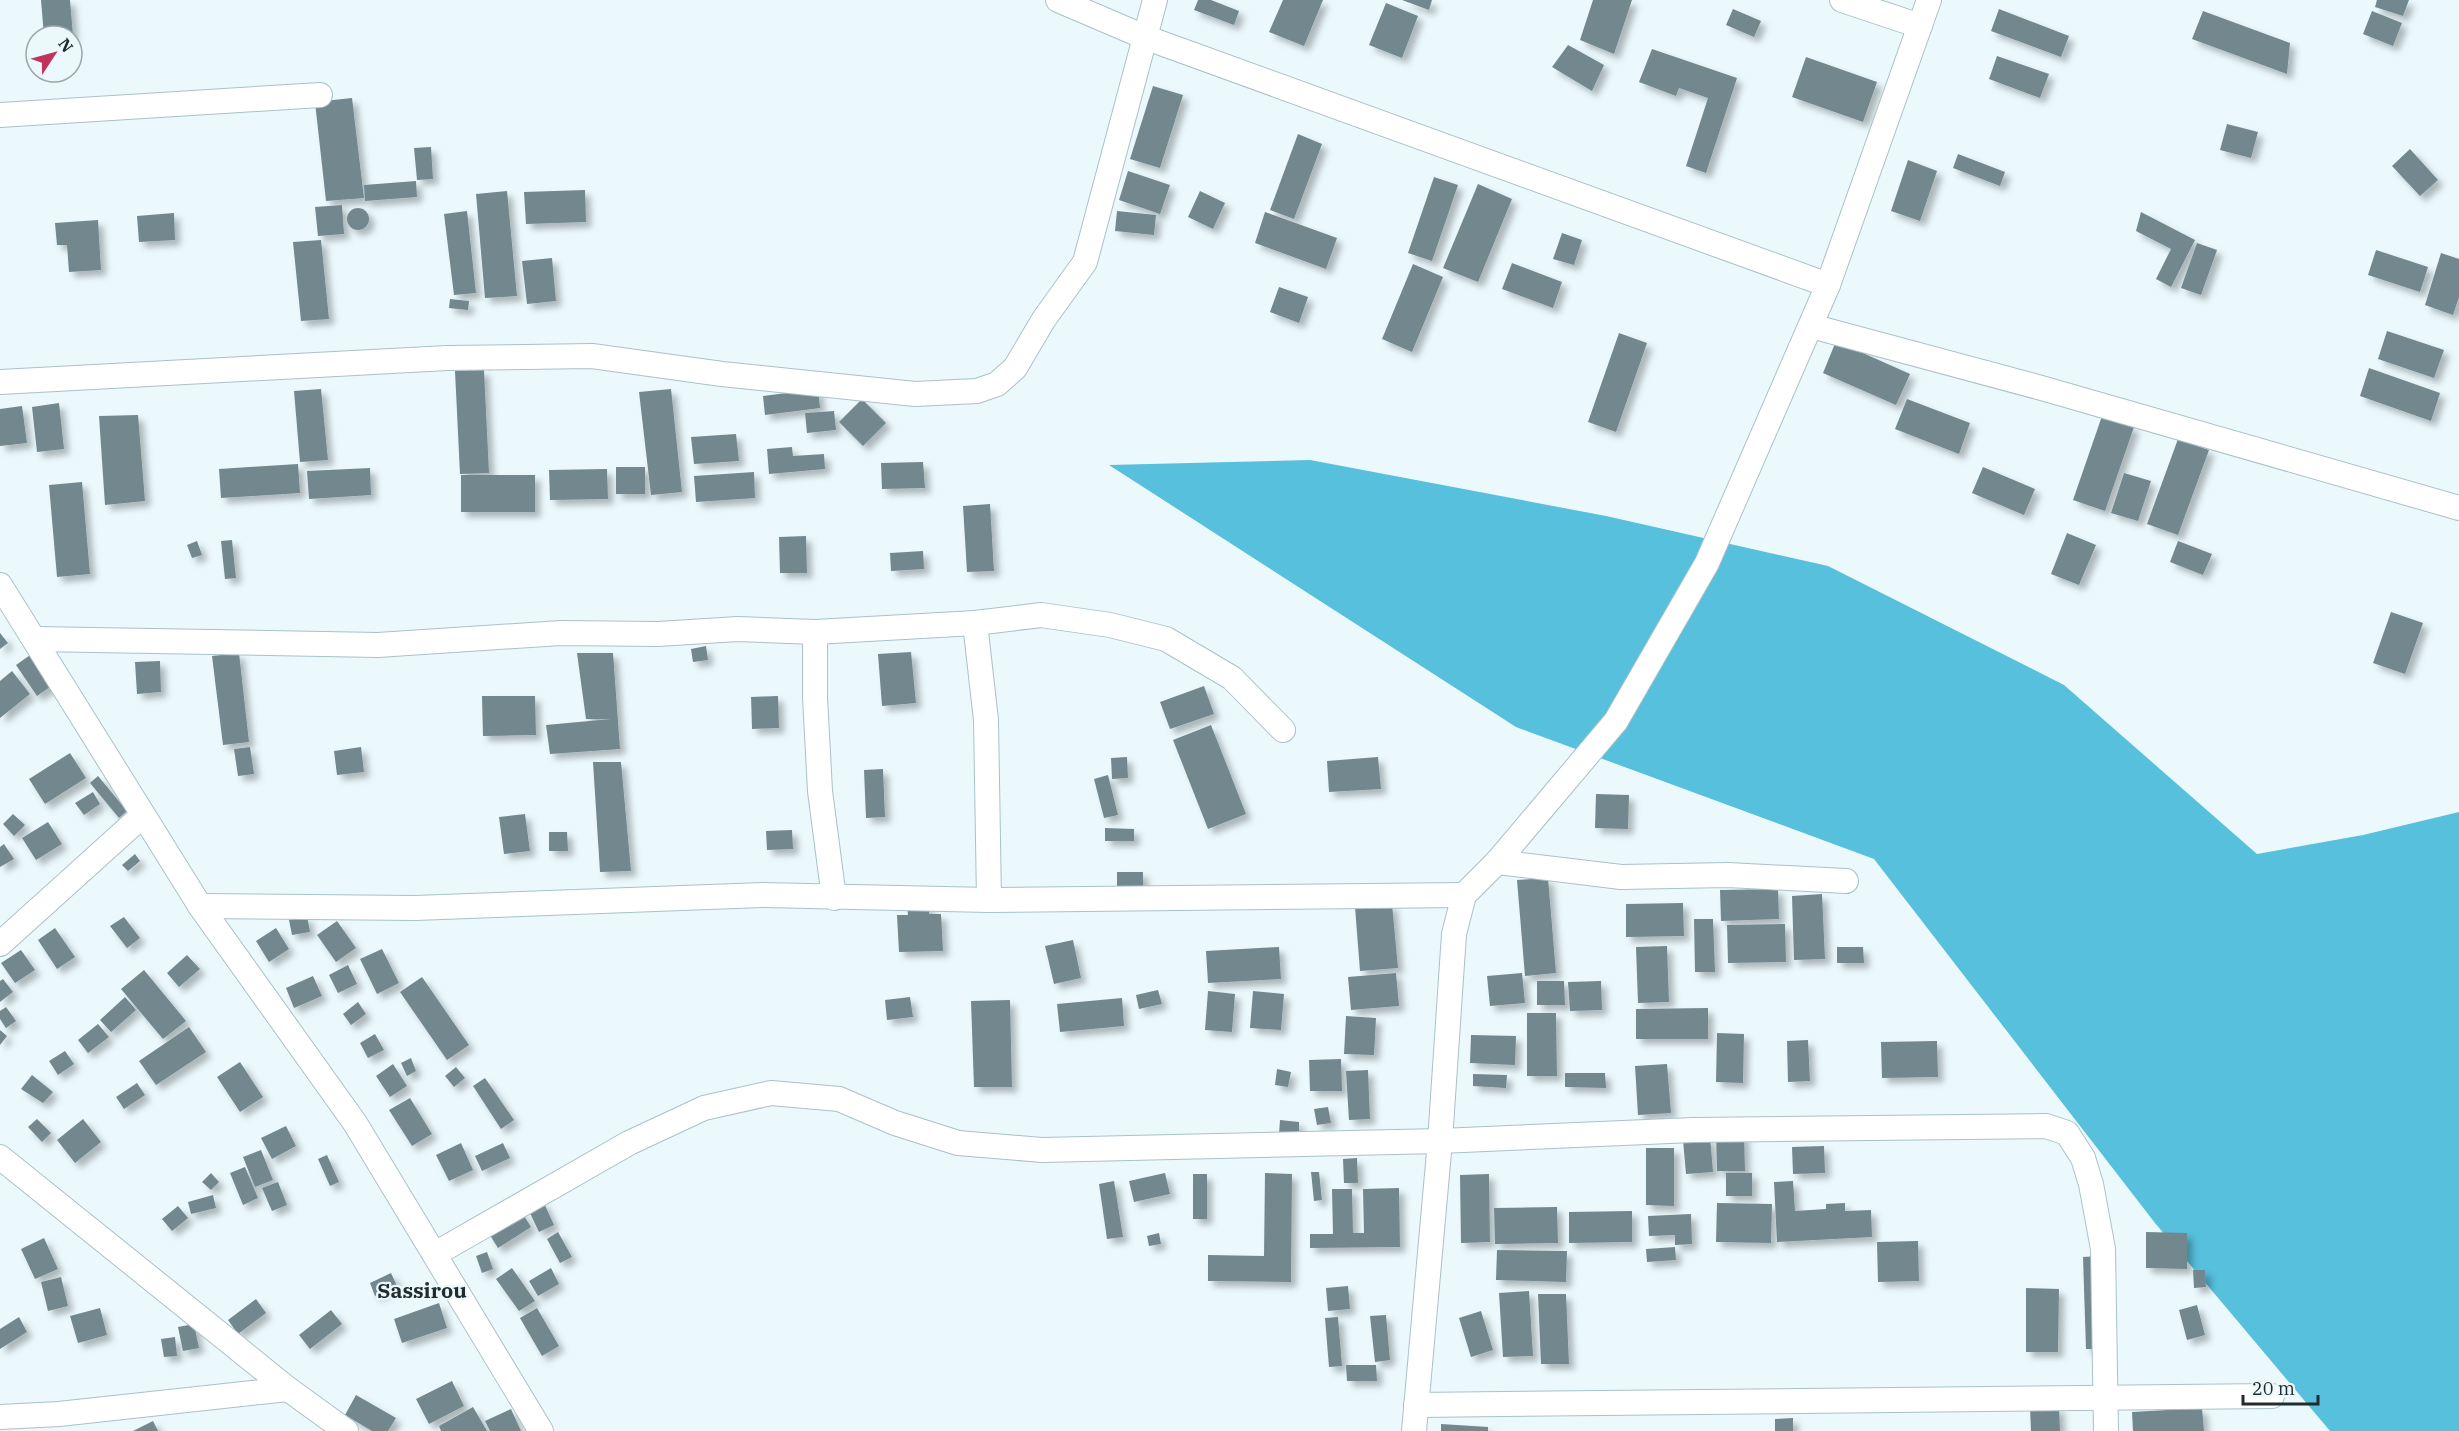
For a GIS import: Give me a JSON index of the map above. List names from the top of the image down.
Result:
{
  "districts": ["Sassirou"],
  "scale_bar": "20 m",
  "north": "top right"
}
